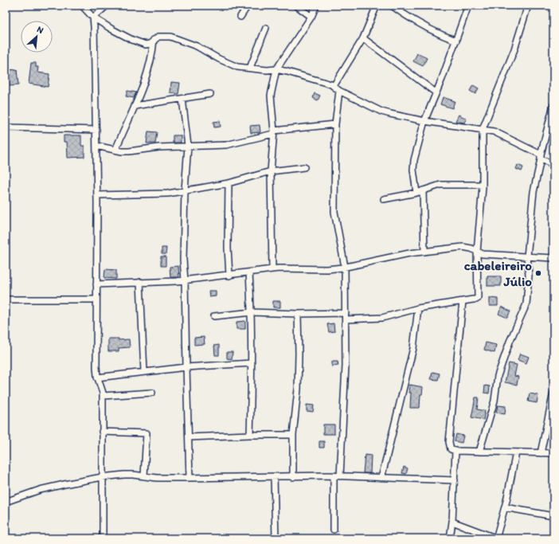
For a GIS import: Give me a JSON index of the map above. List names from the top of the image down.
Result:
{
  "places": ["cabeleireiro Júlio"],
  "north": "top right"
}
